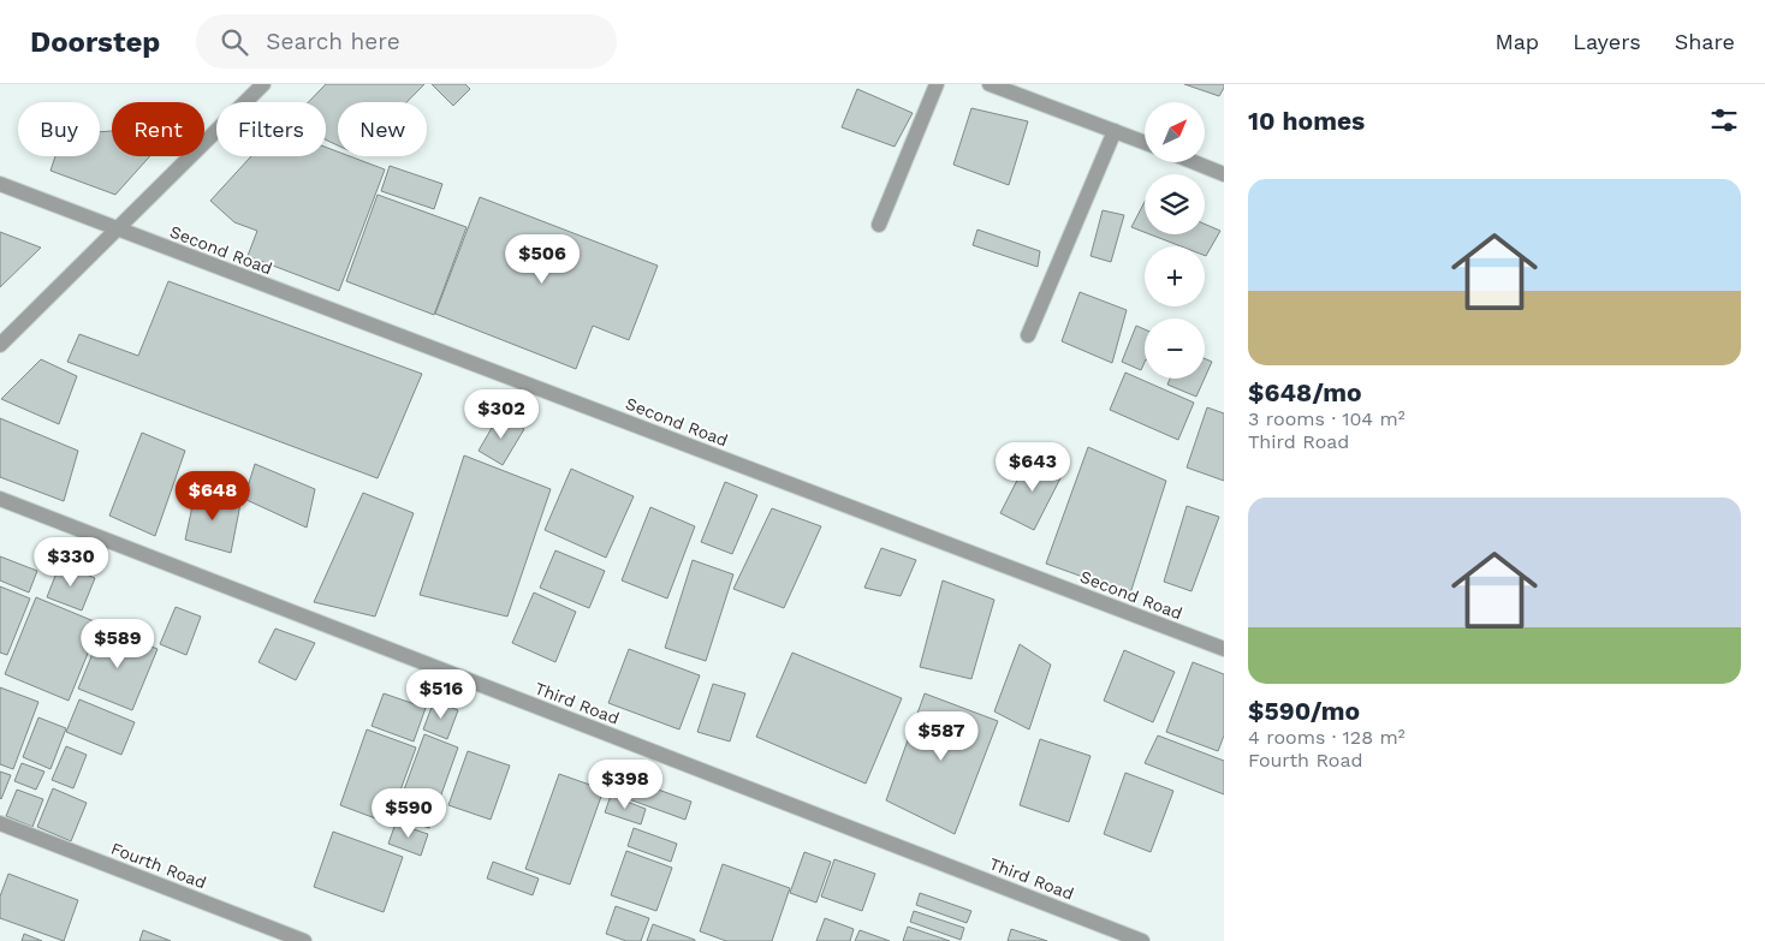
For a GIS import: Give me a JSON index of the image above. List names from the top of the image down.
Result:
{
  "streets": {
    "street": ["Second Road", "Third Road", "Fourth Road"]
  },
  "north": "top right",
  "page": {
    "header": "Doorstep",
    "search": "Search here",
    "nav": ["Map", "Layers", "Share"],
    "heading": "10 homes",
    "map_buttons": ["+", "−"],
    "chip": [
      "Buy",
      "Rent",
      "Filters",
      "New"
    ],
    "list": [
      {
        "name": "$648/mo",
        "note": "3 rooms · 104 m² · Third Road"
      },
      {
        "name": "$590/mo",
        "note": "4 rooms · 128 m² · Fourth Road"
      }
    ],
    "price": [
      "$506",
      "$302",
      "$643",
      "$648",
      "$330",
      "$589",
      "$516",
      "$587",
      "$398",
      "$590"
    ]
  }
}
